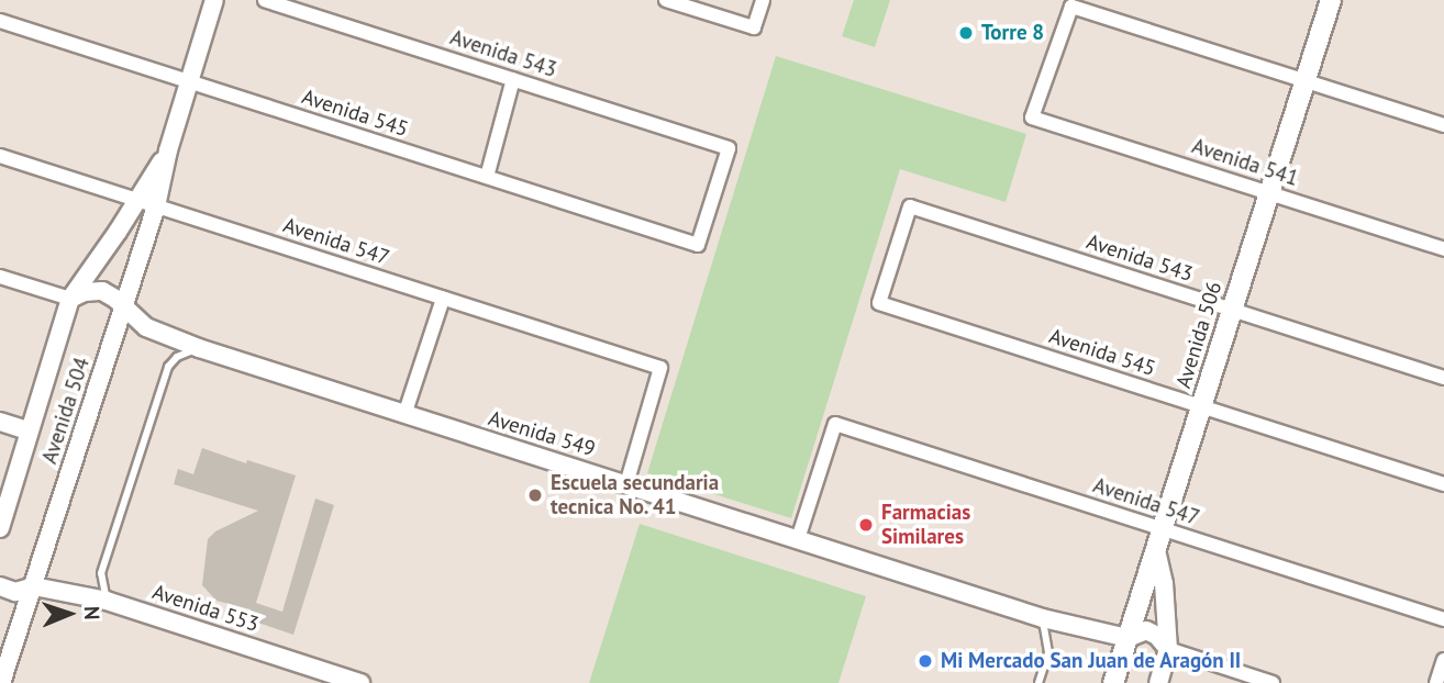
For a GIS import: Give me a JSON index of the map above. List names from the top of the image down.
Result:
{
  "streets": {
    "main road": ["Avenida 506"],
    "street": [
      "Avenida 543",
      "Avenida 545",
      "Avenida 541",
      "Avenida 547",
      "Avenida 504",
      "Avenida 549",
      "Avenida 553"
    ]
  },
  "crossings": [
    ["Avenida 543", "Avenida 545"],
    ["Avenida 543", "Avenida 506"],
    ["Avenida 545", "Avenida 506"],
    ["Avenida 545", "Avenida 504"],
    ["Avenida 541", "Avenida 506"],
    ["Avenida 547", "Avenida 506"],
    ["Avenida 547", "Avenida 504"],
    ["Avenida 547", "Avenida 549"],
    ["Avenida 506", "Avenida 549"],
    ["Avenida 504", "Avenida 549"],
    ["Avenida 504", "Avenida 553"]
  ],
  "places": [
    "Torre 8",
    "Escuela secundaria tecnica No. 41",
    "Farmacias Similares",
    "Mi Mercado San Juan de Aragón II"
  ],
  "north": "right"
}
